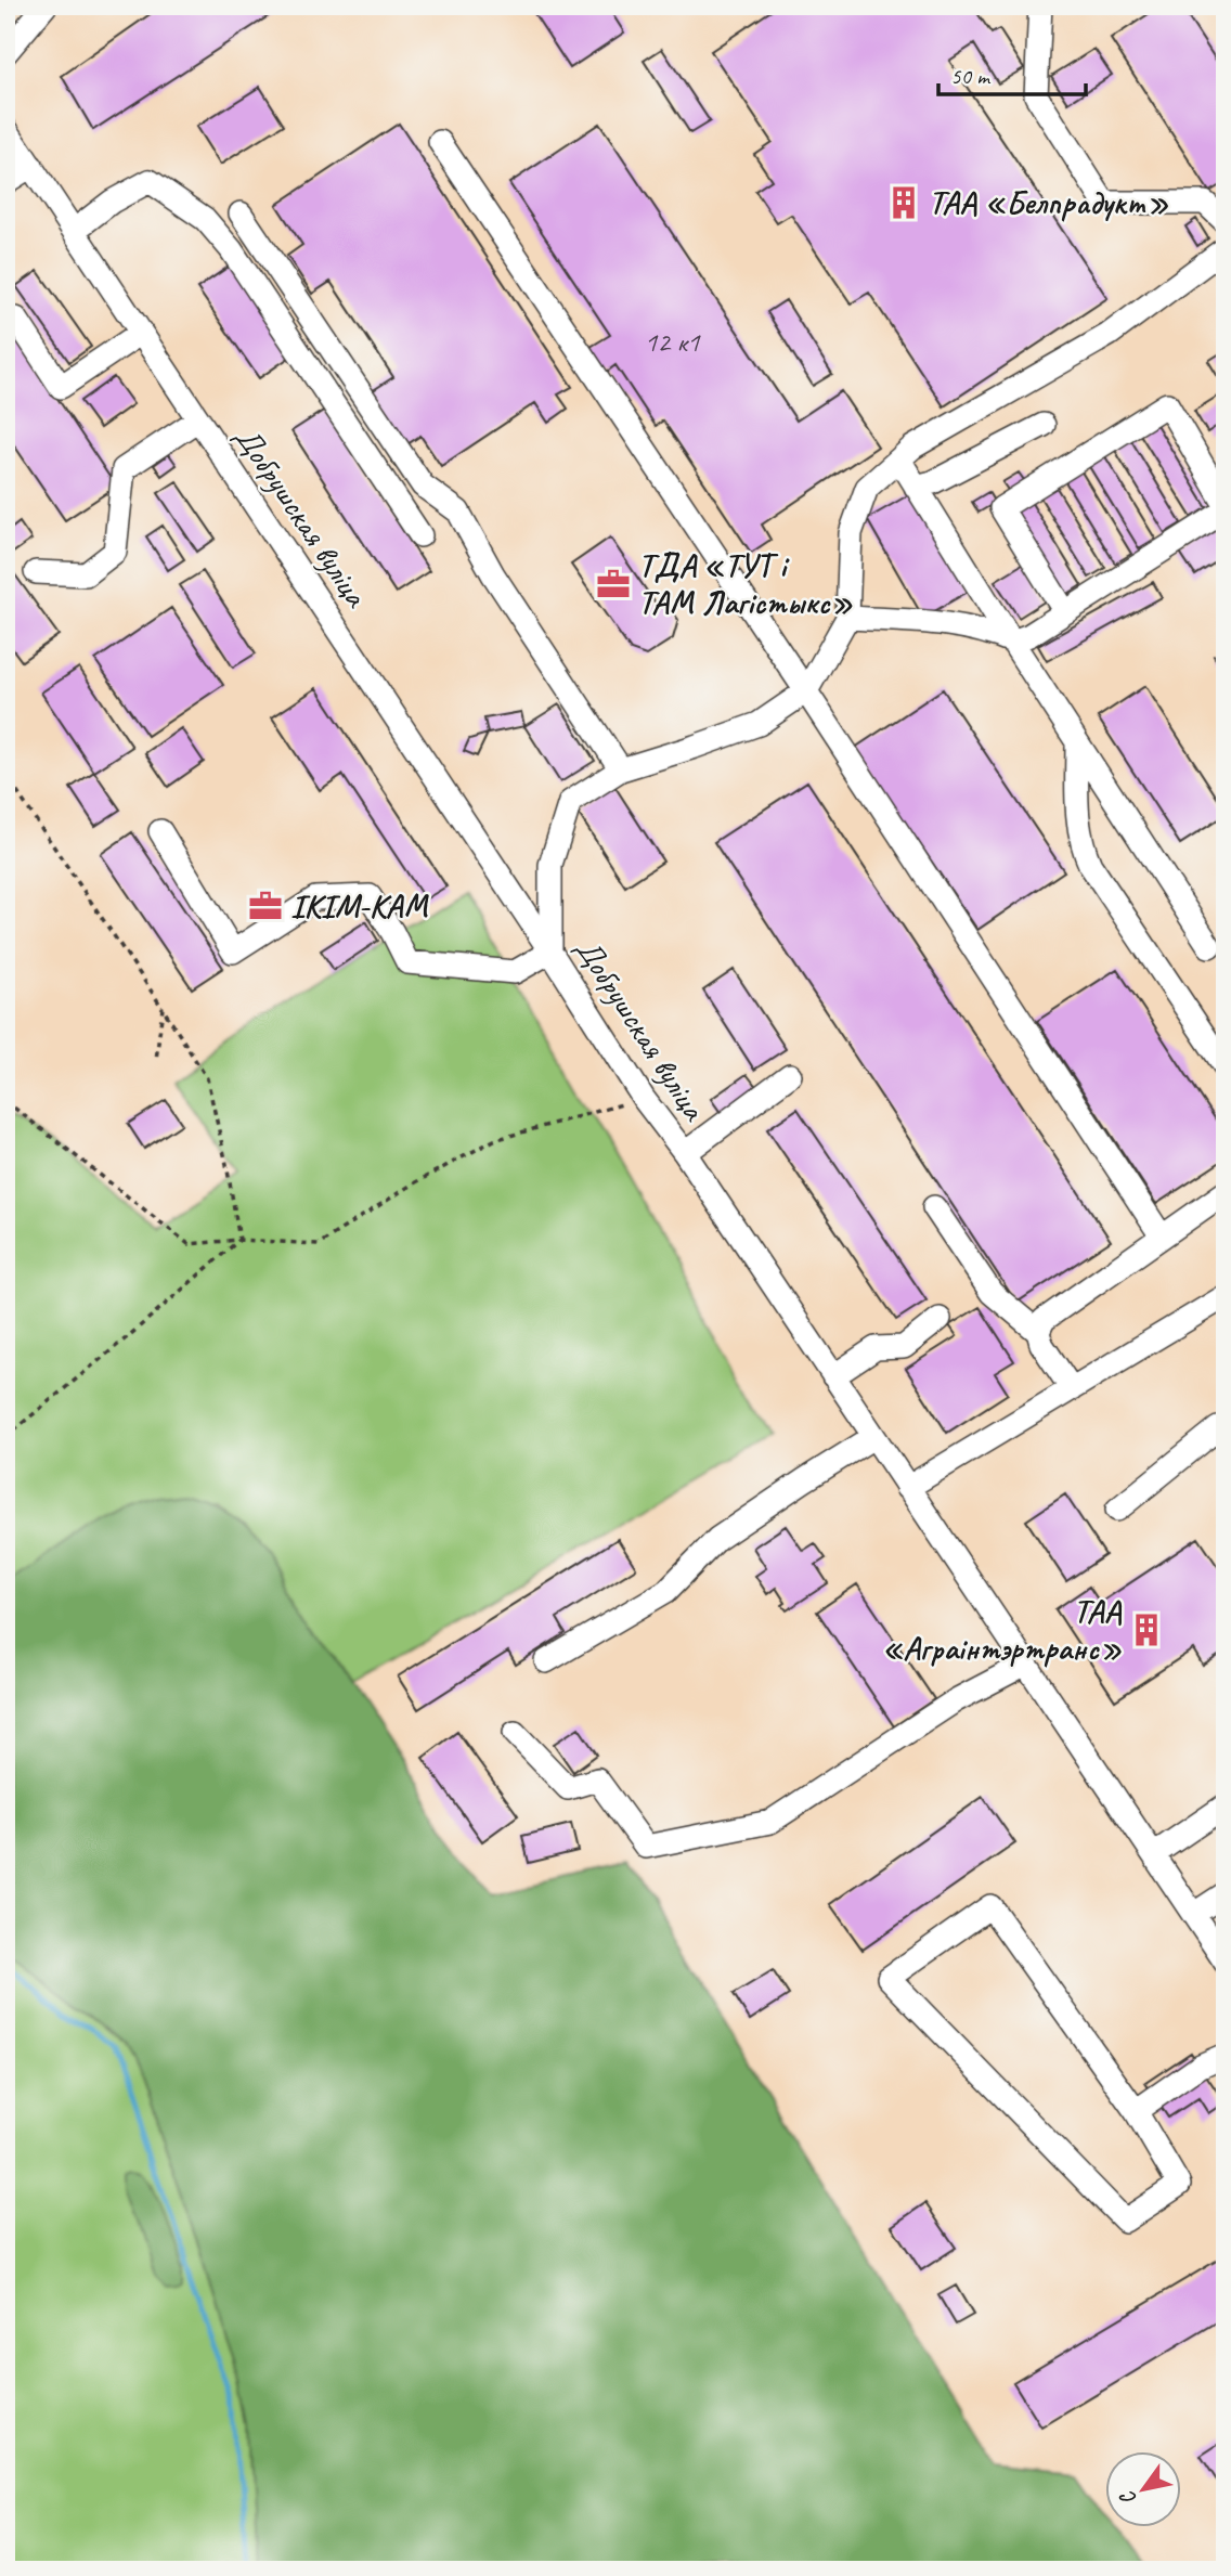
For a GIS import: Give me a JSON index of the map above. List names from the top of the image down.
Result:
{
  "streets": {
    "street": ["Добрушская вуліца"]
  },
  "places": {
    "building": ["ТАА «Белпрадукт»", "ТАА «Аграінтэртранс»"],
    "office": ["ТДА «ТУТ і ТАМ Лагістыкс»", "ІКІМ-КАМ"]
  },
  "house_numbers": ["12 к1"],
  "scale_bar": "50 m",
  "north": "bottom left"
}
